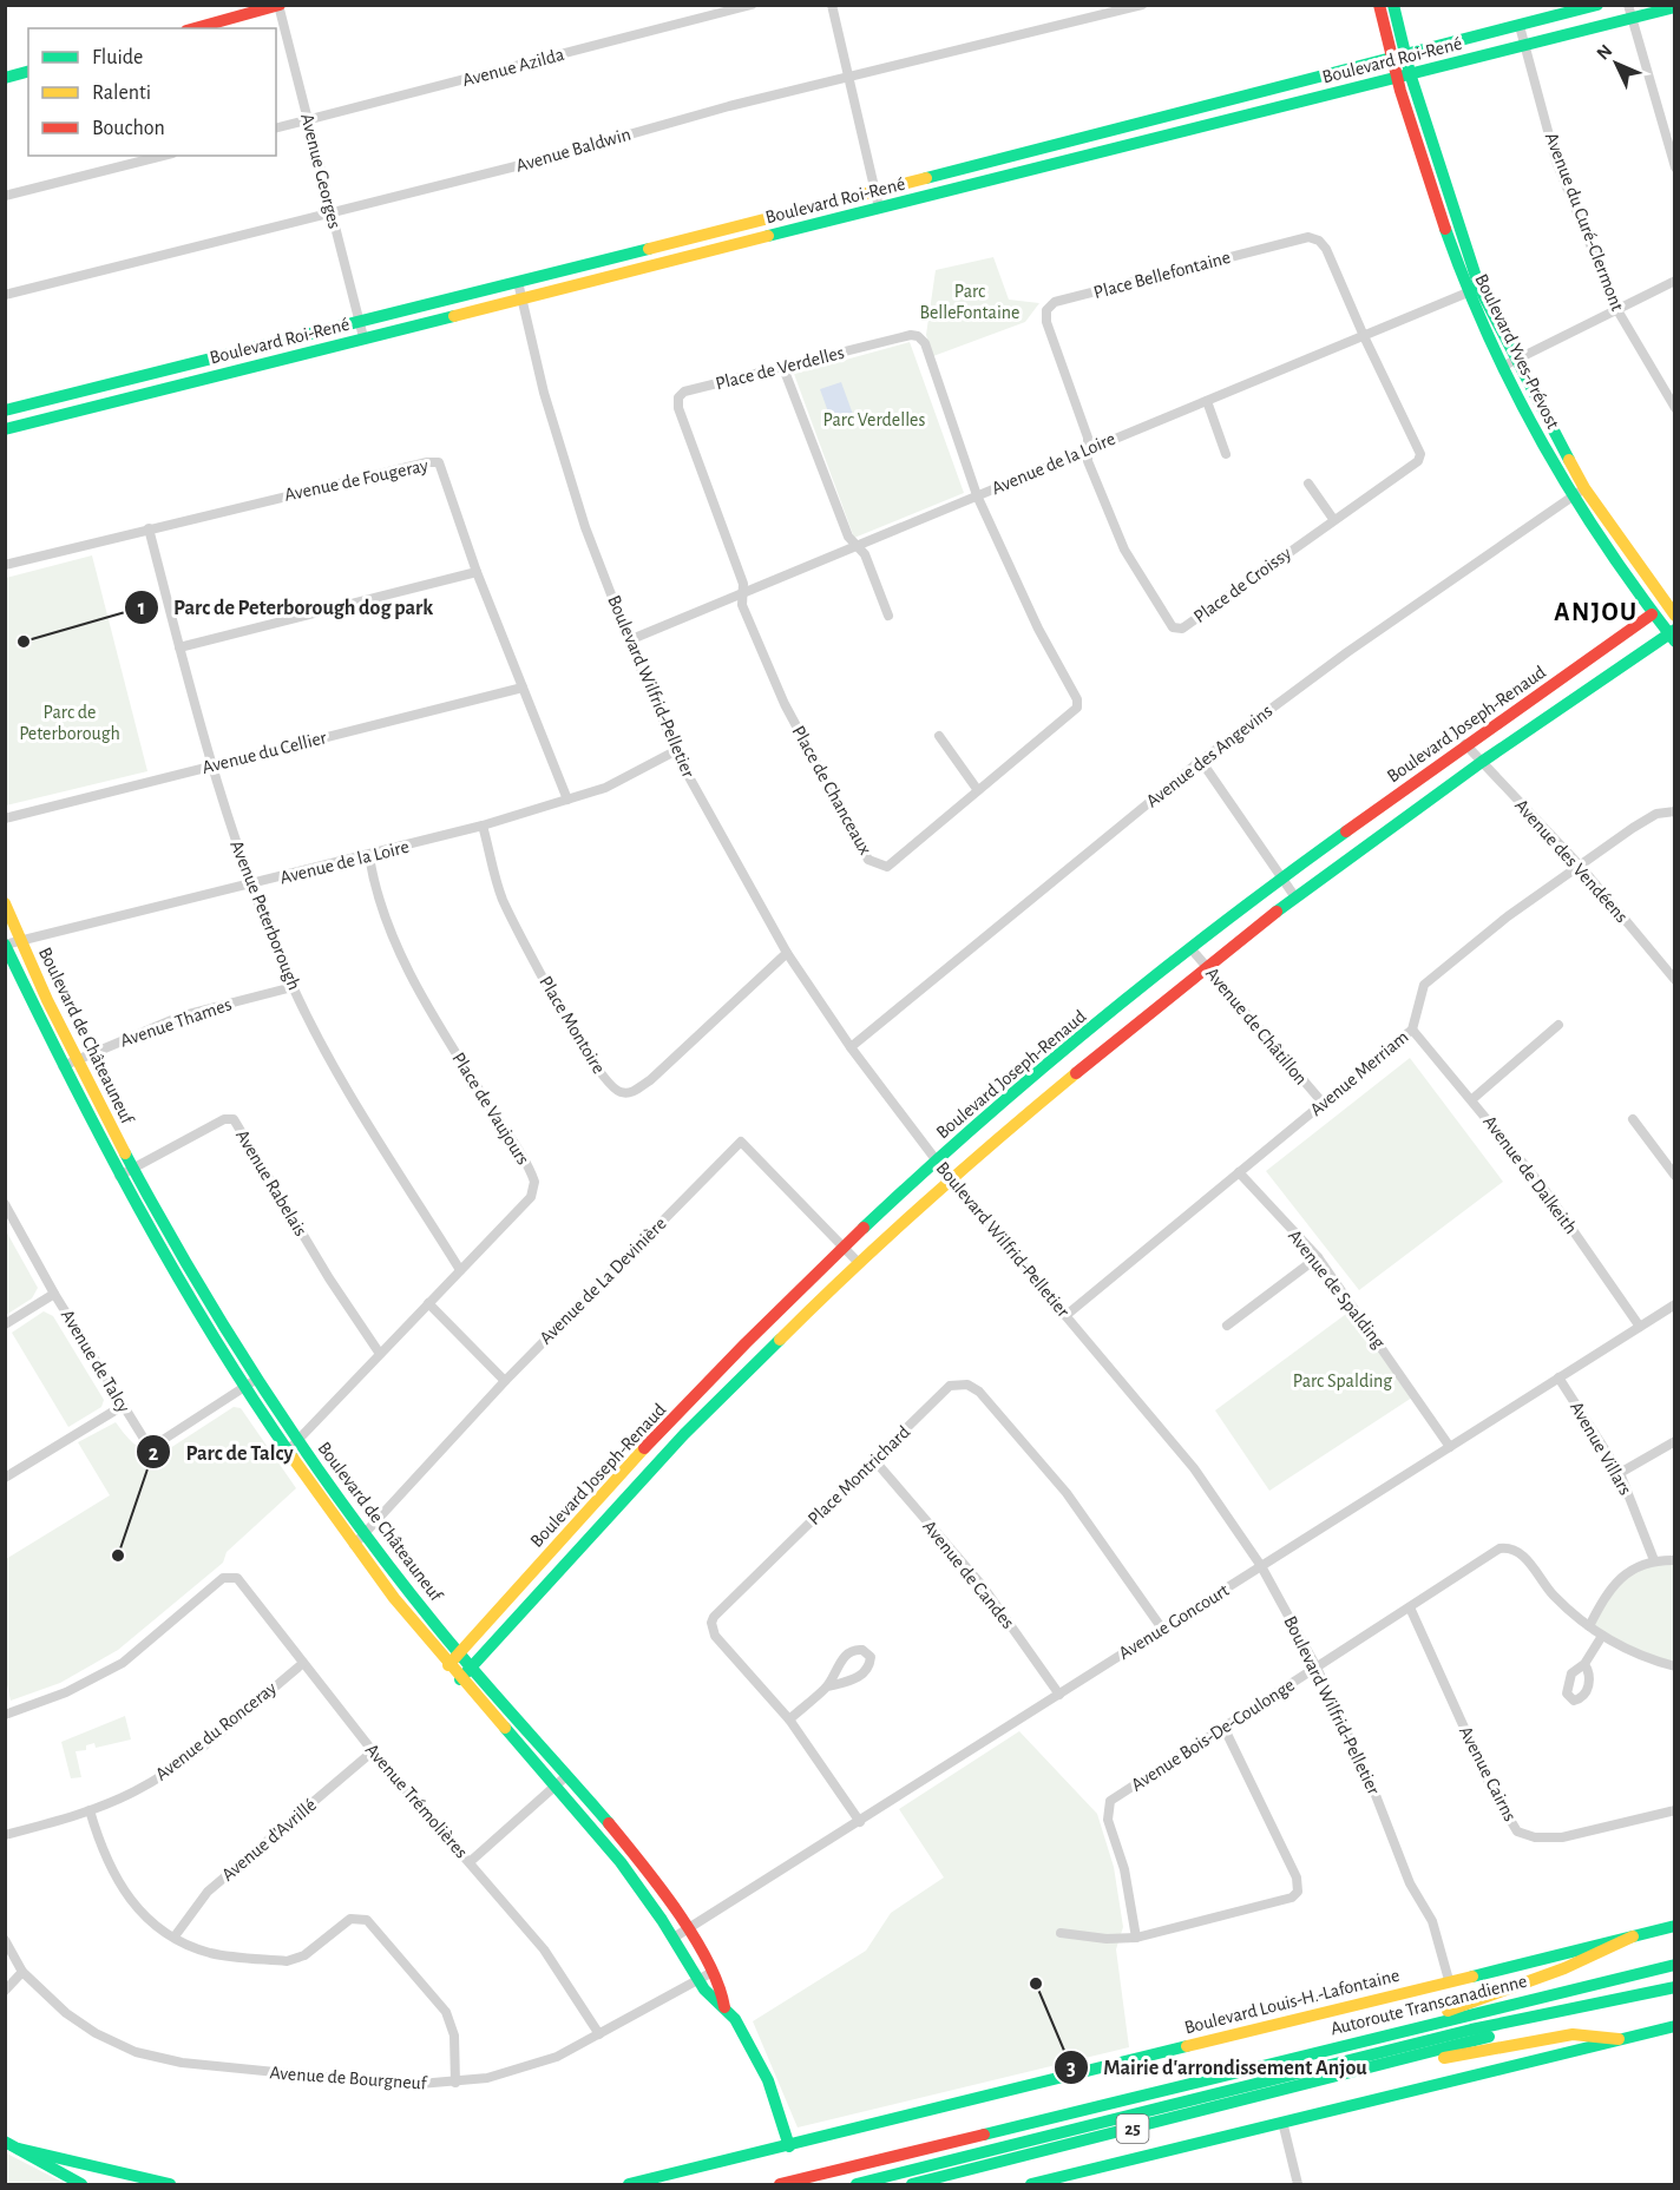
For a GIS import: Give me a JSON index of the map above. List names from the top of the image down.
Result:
{
  "streets": {
    "main road": [
      "Boulevard Roi-René",
      "Boulevard Yves-Prévost",
      "Boulevard Joseph-Renaud",
      "Boulevard de Châteauneuf",
      "Boulevard Louis-H.-Lafontaine",
      "Autoroute Transcanadienne",
      "25"
    ],
    "street": [
      "Avenue Azilda",
      "Avenue Baldwin",
      "Avenue Georges",
      "Avenue du Curé-Clermont",
      "Place Bellefontaine",
      "Place de Verdelles",
      "Avenue de la Loire",
      "Avenue de Fougeray",
      "Place de Croissy",
      "Boulevard Wilfrid-Pelletier",
      "Avenue du Cellier",
      "Avenue des Angevins",
      "Place de Chanceaux",
      "Avenue des Vendéens",
      "Avenue Peterborough",
      "Avenue Thames",
      "Place Montoire",
      "Avenue de Châtillon",
      "Avenue Merriam",
      "Place de Vaujours",
      "Avenue de Dalkeith",
      "Avenue Rabelais",
      "Avenue de La Devinière",
      "Avenue de Spalding",
      "Avenue de Talcy",
      "Avenue Villars",
      "Place Montrichard",
      "Avenue de Candes",
      "Avenue Goncourt",
      "Avenue du Ronceray",
      "Avenue Bois-De-Coulonge",
      "Avenue Cairns",
      "Avenue Trémolières",
      "Avenue d'Avrillé",
      "Avenue de Bourgneuf"
    ]
  },
  "crossings": [
    ["Boulevard Roi-René", "Avenue Georges"],
    ["Boulevard Roi-René", "Avenue du Curé-Clermont"],
    ["Boulevard Roi-René", "Boulevard Yves-Prévost"],
    ["Boulevard Roi-René", "Boulevard Wilfrid-Pelletier"],
    ["Avenue Azilda", "Avenue Georges"],
    ["Avenue Baldwin", "Avenue Georges"],
    ["Place Bellefontaine", "Avenue de la Loire"],
    ["Place Bellefontaine", "Place de Croissy"],
    ["Boulevard Yves-Prévost", "Avenue de la Loire"],
    ["Boulevard Yves-Prévost", "Boulevard Joseph-Renaud"],
    ["Boulevard Yves-Prévost", "Avenue des Angevins"],
    ["Place de Verdelles", "Avenue de la Loire"],
    ["Place de Verdelles", "Place de Chanceaux"],
    ["Avenue de la Loire", "Avenue de Fougeray"],
    ["Avenue de la Loire", "Place de Croissy"],
    ["Avenue de la Loire", "Boulevard Wilfrid-Pelletier"],
    ["Avenue de la Loire", "Place de Chanceaux"],
    ["Avenue de la Loire", "Avenue Peterborough"],
    ["Avenue de la Loire", "Place Montoire"],
    ["Avenue de la Loire", "Boulevard de Châteauneuf"],
    ["Avenue de la Loire", "Place de Vaujours"],
    ["Avenue de Fougeray", "Avenue du Cellier"],
    ["Avenue de Fougeray", "Avenue Peterborough"],
    ["Boulevard Wilfrid-Pelletier", "Boulevard Joseph-Renaud"],
    ["Boulevard Wilfrid-Pelletier", "Avenue des Angevins"],
    ["Boulevard Wilfrid-Pelletier", "Place Montoire"],
    ["Boulevard Wilfrid-Pelletier", "Avenue Merriam"],
    ["Boulevard Wilfrid-Pelletier", "Avenue Goncourt"],
    ["Boulevard Wilfrid-Pelletier", "Avenue Bois-De-Coulonge"],
    ["Boulevard Wilfrid-Pelletier", "Boulevard Louis-H.-Lafontaine"],
    ["Boulevard Joseph-Renaud", "Avenue des Vendéens"],
    ["Boulevard Joseph-Renaud", "Avenue de Châtillon"],
    ["Boulevard Joseph-Renaud", "Boulevard de Châteauneuf"],
    ["Boulevard Joseph-Renaud", "Avenue de La Devinière"],
    ["Avenue du Cellier", "Avenue Peterborough"],
    ["Avenue des Vendéens", "Avenue Merriam"],
    ["Avenue Peterborough", "Avenue Thames"],
    ["Avenue Peterborough", "Place de Vaujours"],
    ["Avenue Thames", "Boulevard de Châteauneuf"],
    ["Avenue de Châtillon", "Avenue Merriam"],
    ["Boulevard de Châteauneuf", "Place de Vaujours"],
    ["Boulevard de Châteauneuf", "Avenue Rabelais"],
    ["Boulevard de Châteauneuf", "Avenue de La Devinière"],
    ["Boulevard de Châteauneuf", "Avenue de Talcy"],
    ["Boulevard de Châteauneuf", "Avenue Goncourt"],
    ["Boulevard de Châteauneuf", "Boulevard Louis-H.-Lafontaine"],
    ["Boulevard de Châteauneuf", "Avenue de Bourgneuf"],
    ["Avenue Merriam", "Avenue de Dalkeith"],
    ["Avenue Merriam", "Avenue de Spalding"],
    ["Place de Vaujours", "Avenue Rabelais"],
    ["Avenue de Dalkeith", "Avenue Goncourt"],
    ["Avenue de Spalding", "Avenue Goncourt"],
    ["Avenue Villars", "Avenue Goncourt"],
    ["Place Montrichard", "Avenue de Candes"],
    ["Place Montrichard", "Avenue Goncourt"],
    ["Avenue de Candes", "Avenue Goncourt"],
    ["Avenue du Ronceray", "Avenue Trémolières"],
    ["Avenue Bois-De-Coulonge", "Avenue Cairns"],
    ["Avenue Trémolières", "Avenue d'Avrillé"],
    ["Avenue Trémolières", "Avenue de Bourgneuf"]
  ],
  "districts": ["ANJOU"],
  "parks": [
    "Parc BelleFontaine",
    "Parc Verdelles",
    "Parc de Peterborough",
    "Parc Spalding"
  ],
  "places": ["Parc de Peterborough dog park", "Parc de Talcy", "Mairie d'arrondissement Anjou"],
  "legend": ["Fluide", "Ralenti", "Bouchon"],
  "north": "top left"
}
